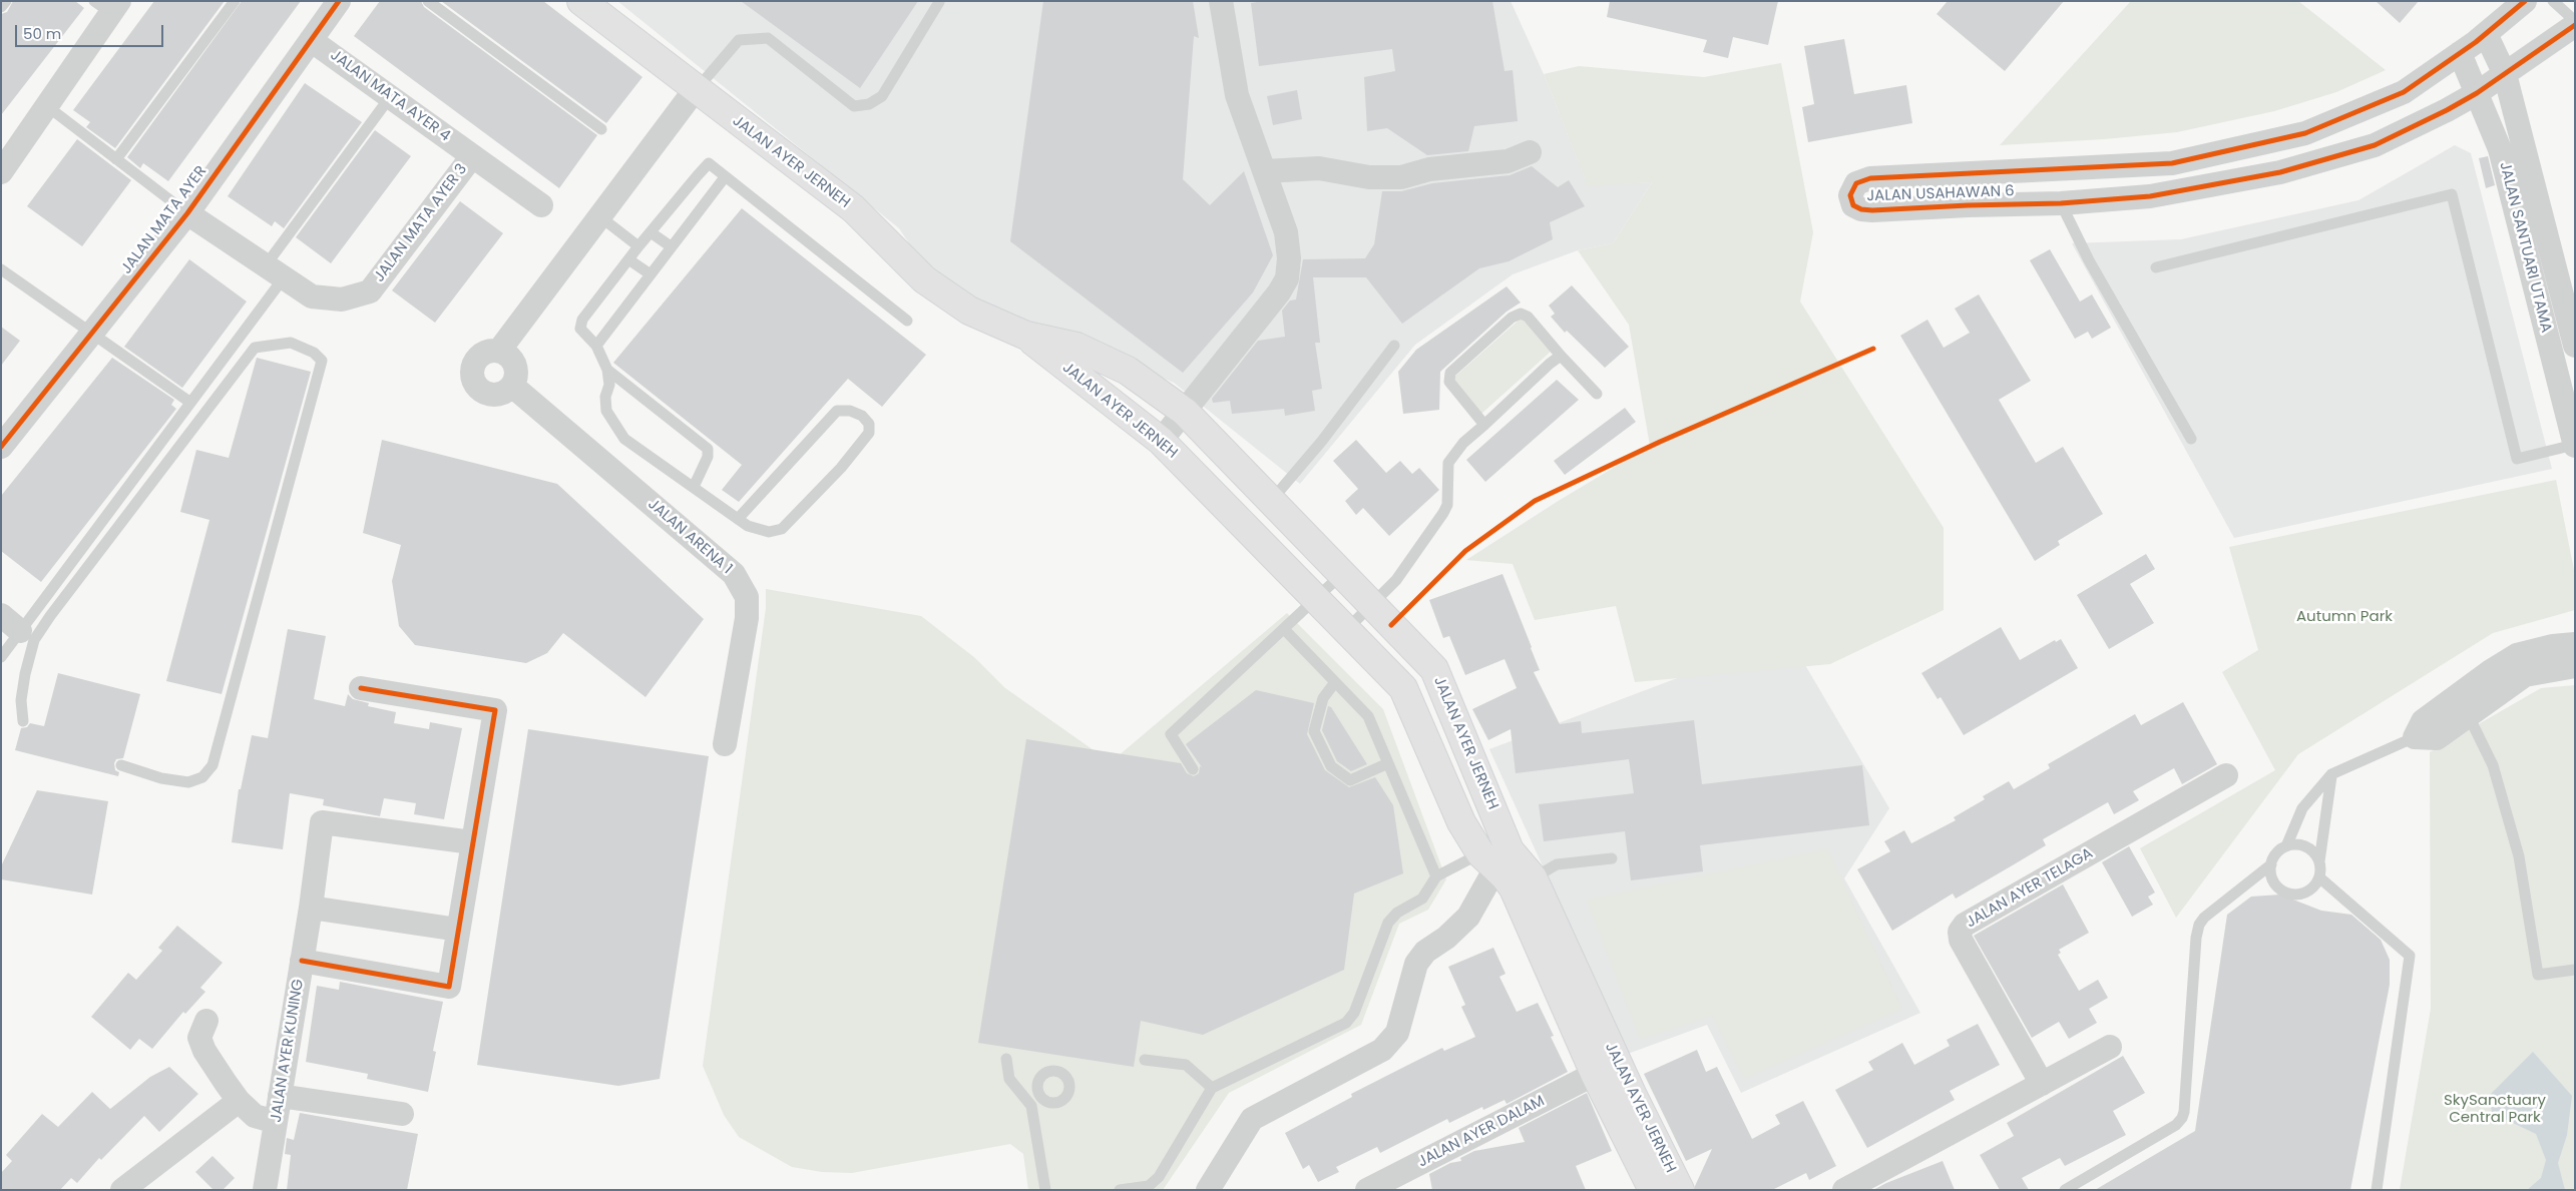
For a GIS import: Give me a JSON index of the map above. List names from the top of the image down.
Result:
{
  "streets": {
    "main road": ["JALAN AYER JERNEH"],
    "street": [
      "JALAN MATA AYER 4",
      "JALAN USAHAWAN 6",
      "JALAN MATA AYER",
      "JALAN MATA AYER 3",
      "JALAN SANTUARI UTAMA",
      "JALAN ARENA 1",
      "JALAN AYER TELAGA",
      "JALAN AYER KUNING",
      "JALAN AYER DALAM"
    ]
  },
  "crossings": [
    ["JALAN MATA AYER 4", "JALAN MATA AYER"],
    ["JALAN MATA AYER 4", "JALAN MATA AYER 3"],
    ["JALAN AYER JERNEH", "JALAN AYER DALAM"],
    ["JALAN USAHAWAN 6", "JALAN SANTUARI UTAMA"],
    ["JALAN MATA AYER", "JALAN MATA AYER 3"]
  ],
  "parks": ["Autumn Park", "SkySanctuary Central Park"],
  "scale_bar": "50 m"
}
